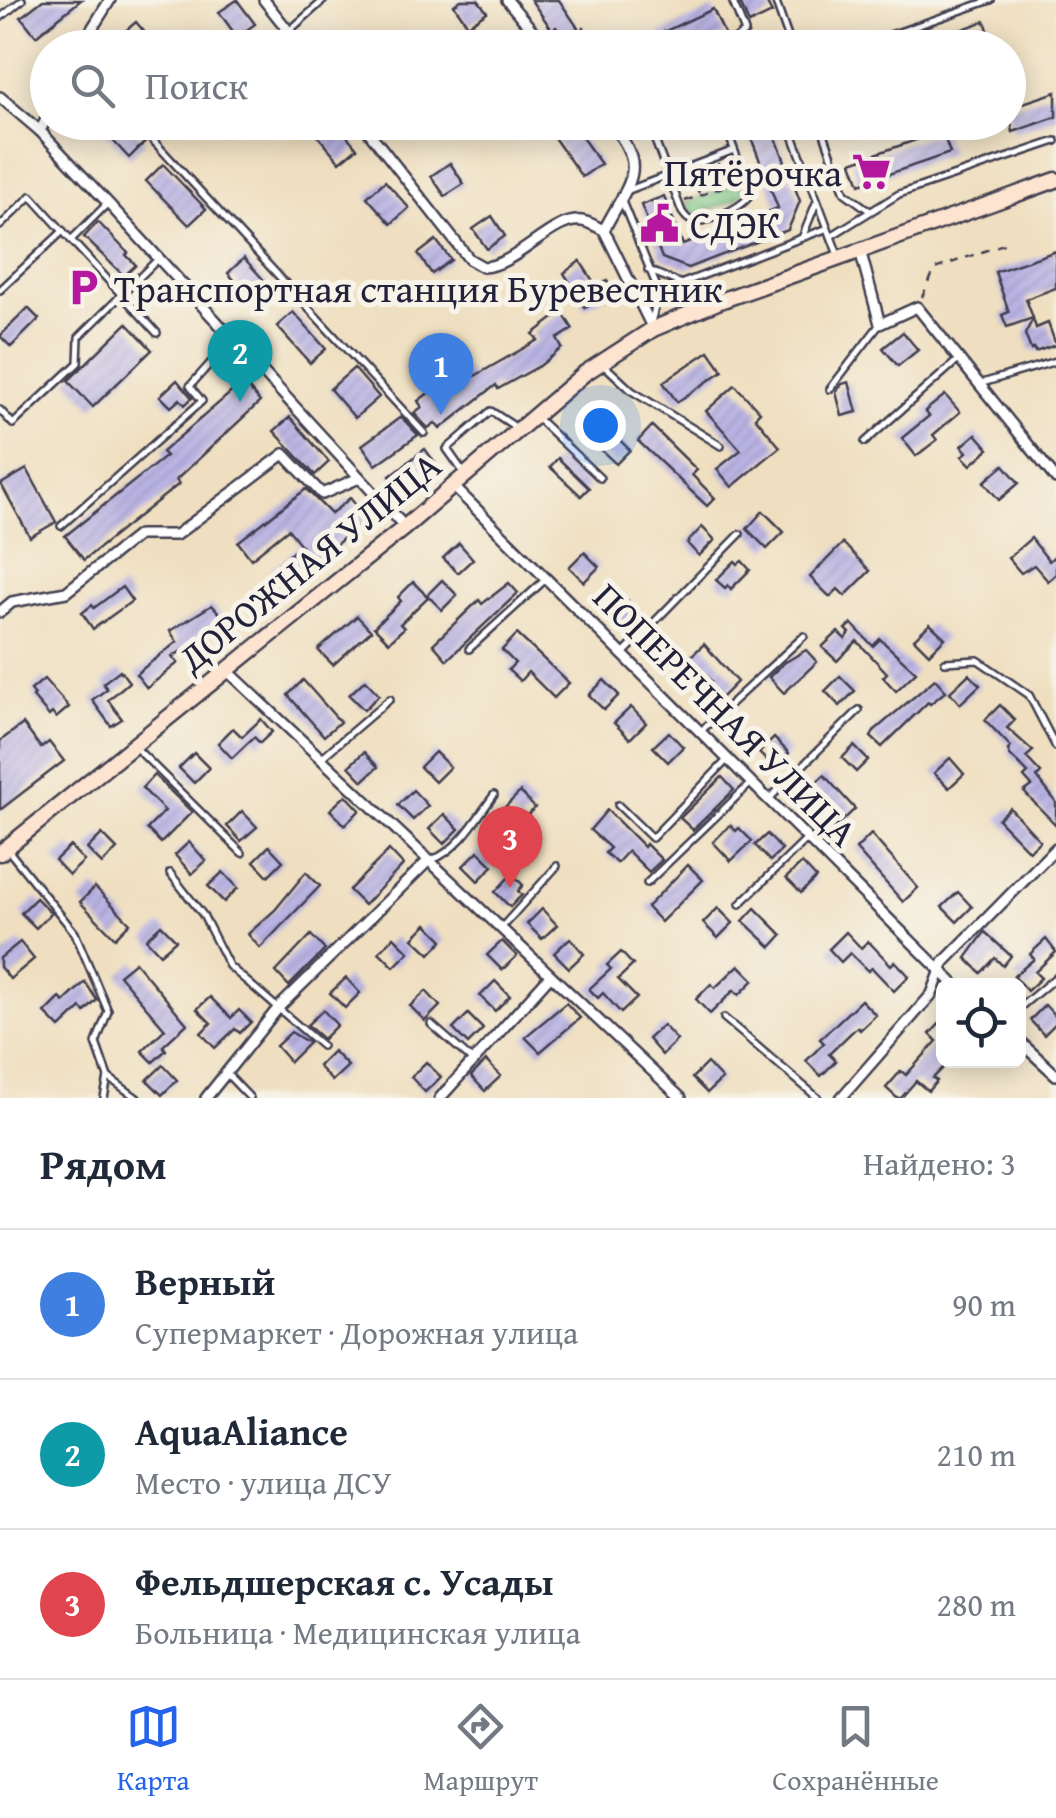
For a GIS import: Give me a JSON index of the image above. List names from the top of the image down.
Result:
{
  "streets": {
    "street": ["ДОРОЖНАЯ УЛИЦА", "ПОПЕРЕЧНАЯ УЛИЦА"]
  },
  "crossings": [
    ["ДОРОЖНАЯ УЛИЦА", "ПОПЕРЕЧНАЯ УЛИЦА"]
  ],
  "places": {
    "supermarket": ["Пятёрочка"],
    "public building": ["СДЭК"],
    "parking": ["Транспортная станция Буревестник"]
  },
  "page": {
    "search": "Поиск",
    "pins": ["2", "1", "3"],
    "heading": ["Рядом", "Найдено: 3"],
    "list": [
      {
        "mark": "1",
        "name": "Верный",
        "note": "Супермаркет · Дорожная улица",
        "value": "90 m"
      },
      {
        "mark": "2",
        "name": "AquaAliance",
        "note": "Место · улица ДСУ",
        "value": "210 m"
      },
      {
        "mark": "3",
        "name": "Фельдшерская с. Усады",
        "note": "Больница · Медицинская улица",
        "value": "280 m"
      }
    ],
    "nav": ["Карта", "Маршрут", "Сохранённые"]
  }
}
